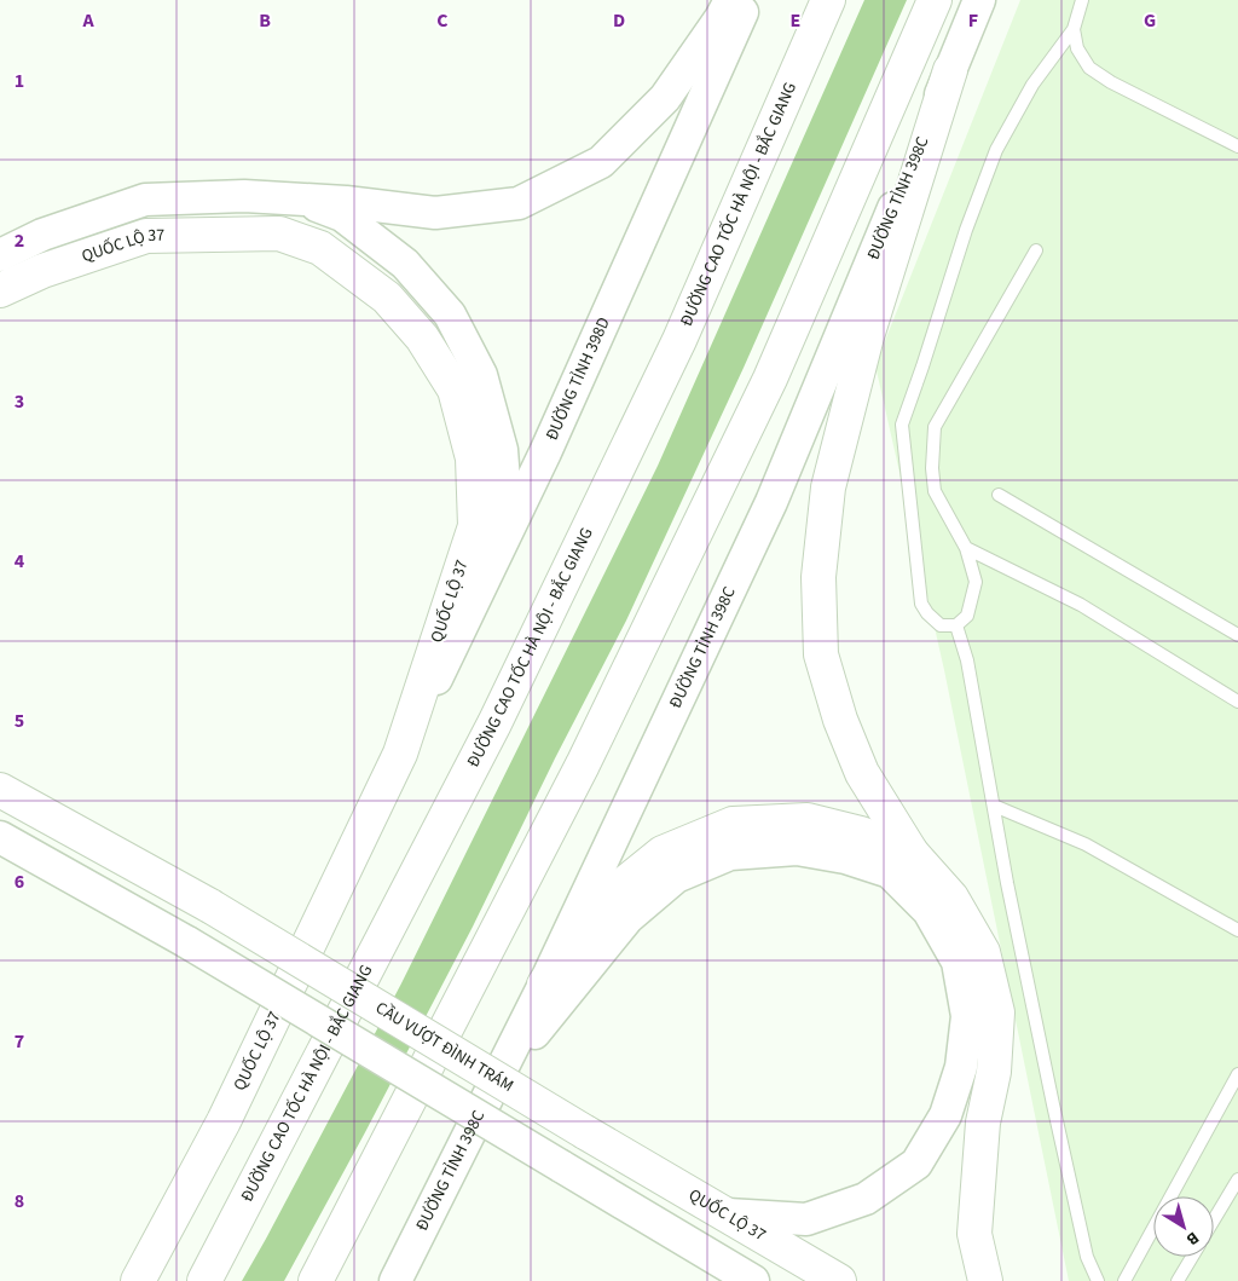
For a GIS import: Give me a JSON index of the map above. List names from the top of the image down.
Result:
{
  "streets": {
    "highway": ["ĐƯỜNG CAO TỐC HÀ NỘI - BẮC GIANG", "QUỐC LỘ 37", "CẦU VƯỢT ĐÌNH TRÁM"],
    "main road": ["ĐƯỜNG TỈNH 398C", "ĐƯỜNG TỈNH 398D"]
  },
  "crossings": [
    ["QUỐC LỘ 37", "ĐƯỜNG TỈNH 398D"],
    ["QUỐC LỘ 37", "CẦU VƯỢT ĐÌNH TRÁM"]
  ],
  "north": "bottom right",
  "grid": {
    "columns": [
      "A",
      "B",
      "C",
      "D",
      "E",
      "F",
      "G"
    ],
    "rows": [
      "1",
      "2",
      "3",
      "4",
      "5",
      "6",
      "7",
      "8"
    ]
  }
}
